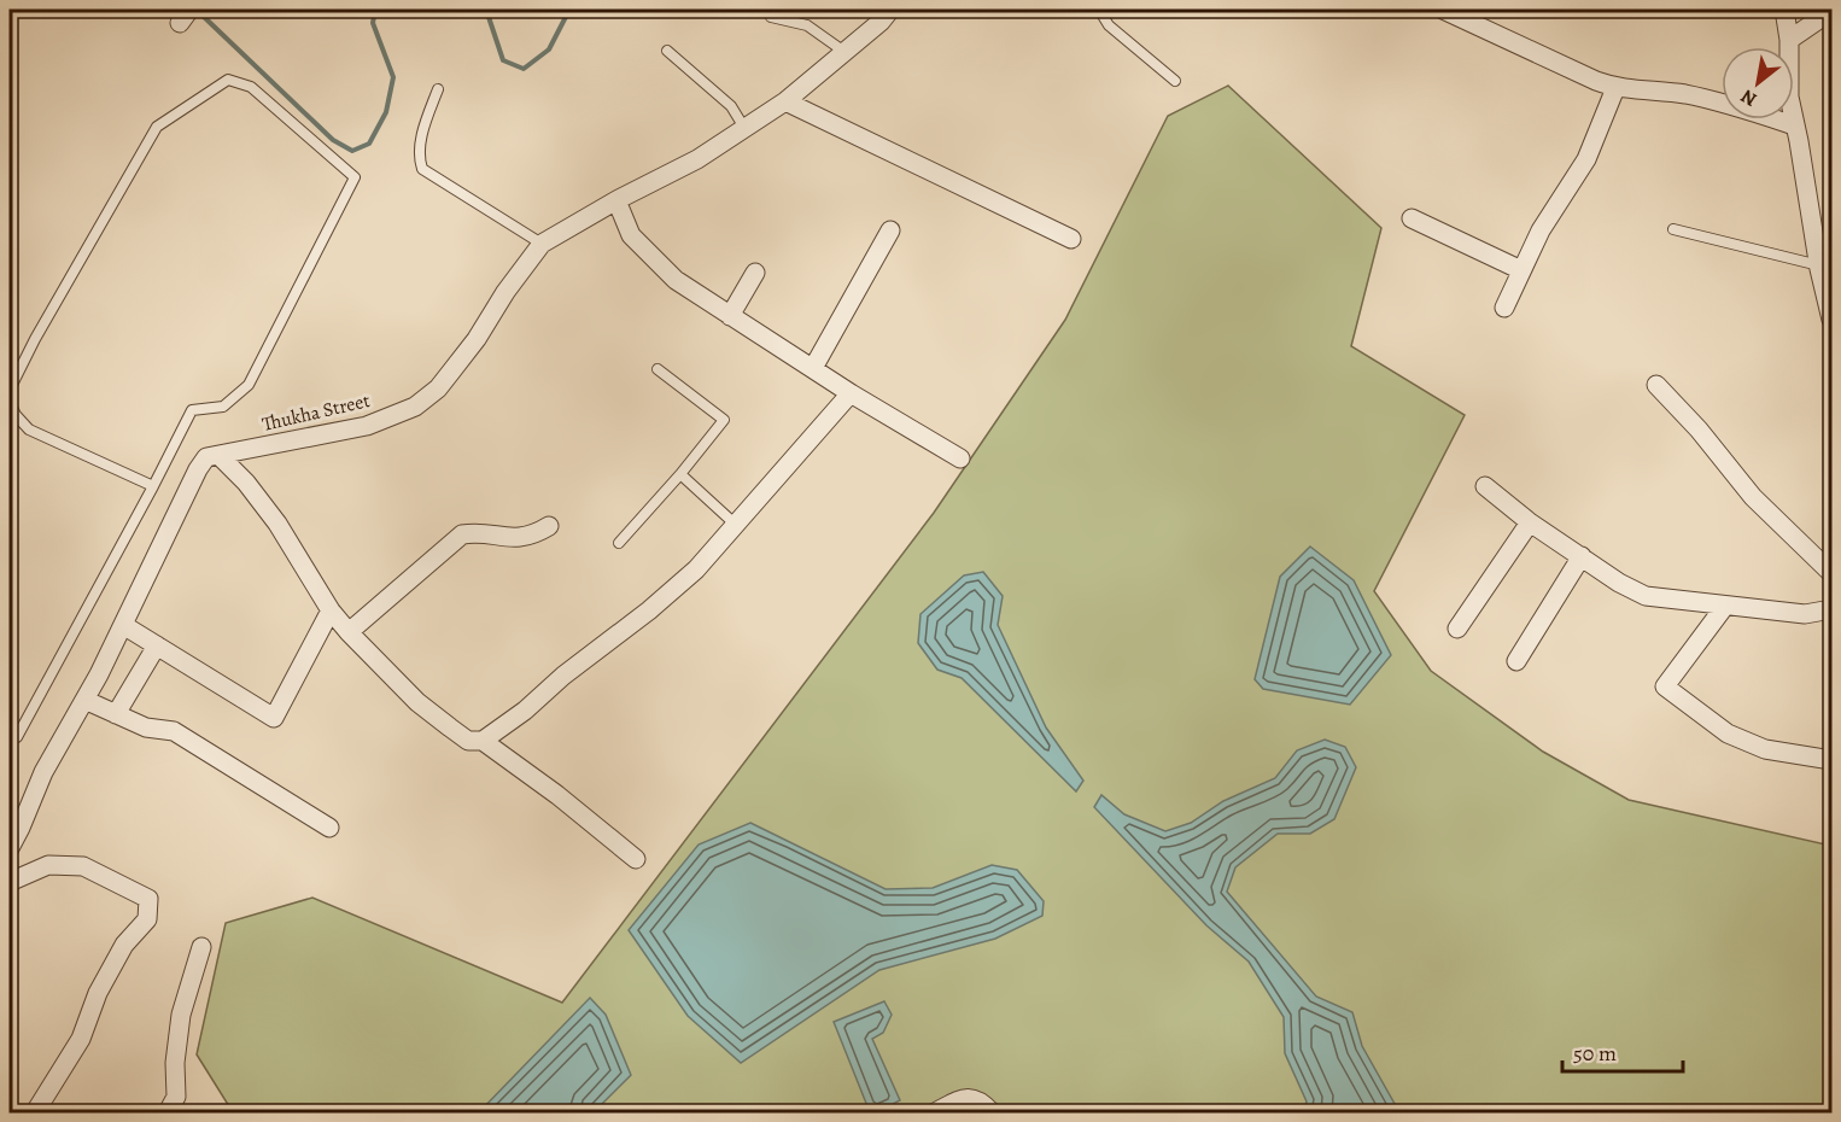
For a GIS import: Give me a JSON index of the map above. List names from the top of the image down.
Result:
{
  "streets": {
    "street": ["Thukha Street"]
  },
  "scale_bar": "50 m",
  "north": "bottom left"
}
